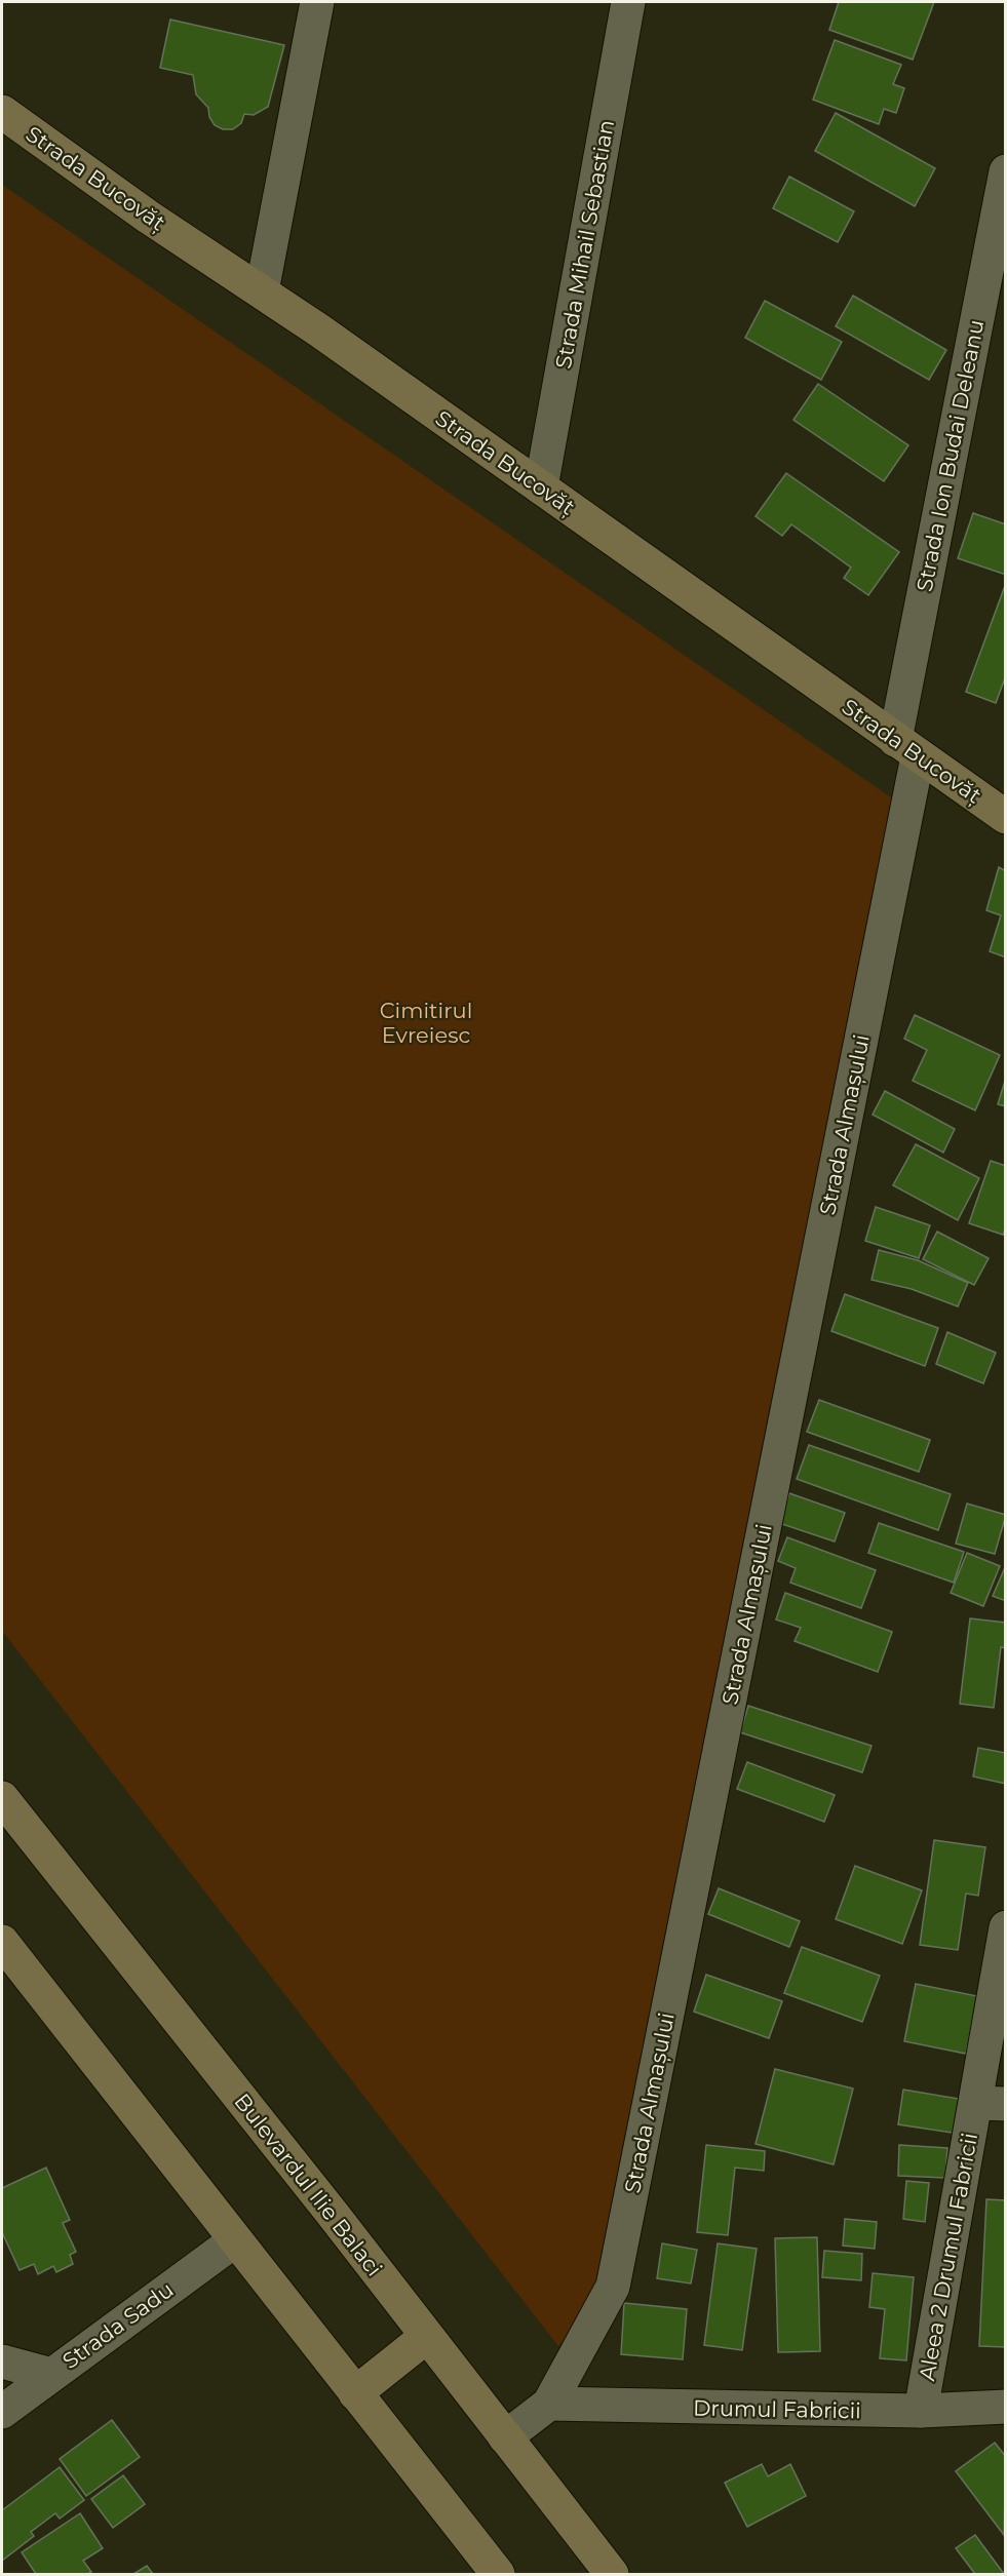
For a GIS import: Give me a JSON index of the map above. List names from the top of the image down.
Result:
{
  "streets": {
    "main road": ["Strada Bucovăț", "Bulevardul Ilie Balaci"],
    "street": [
      "Strada Mihail Sebastian",
      "Strada Ion Budai Deleanu",
      "Strada Almașului",
      "Aleea 2 Drumul Fabricii",
      "Strada Sadu",
      "Drumul Fabricii"
    ]
  },
  "crossings": [
    ["Strada Bucovăț", "Strada Mihail Sebastian"],
    ["Strada Bucovăț", "Strada Ion Budai Deleanu"],
    ["Strada Bucovăț", "Strada Almașului"],
    ["Strada Ion Budai Deleanu", "Strada Almașului"],
    ["Strada Almașului", "Bulevardul Ilie Balaci"],
    ["Strada Almașului", "Drumul Fabricii"],
    ["Aleea 2 Drumul Fabricii", "Drumul Fabricii"]
  ],
  "parks": ["Cimitirul Evreiesc"]
}
